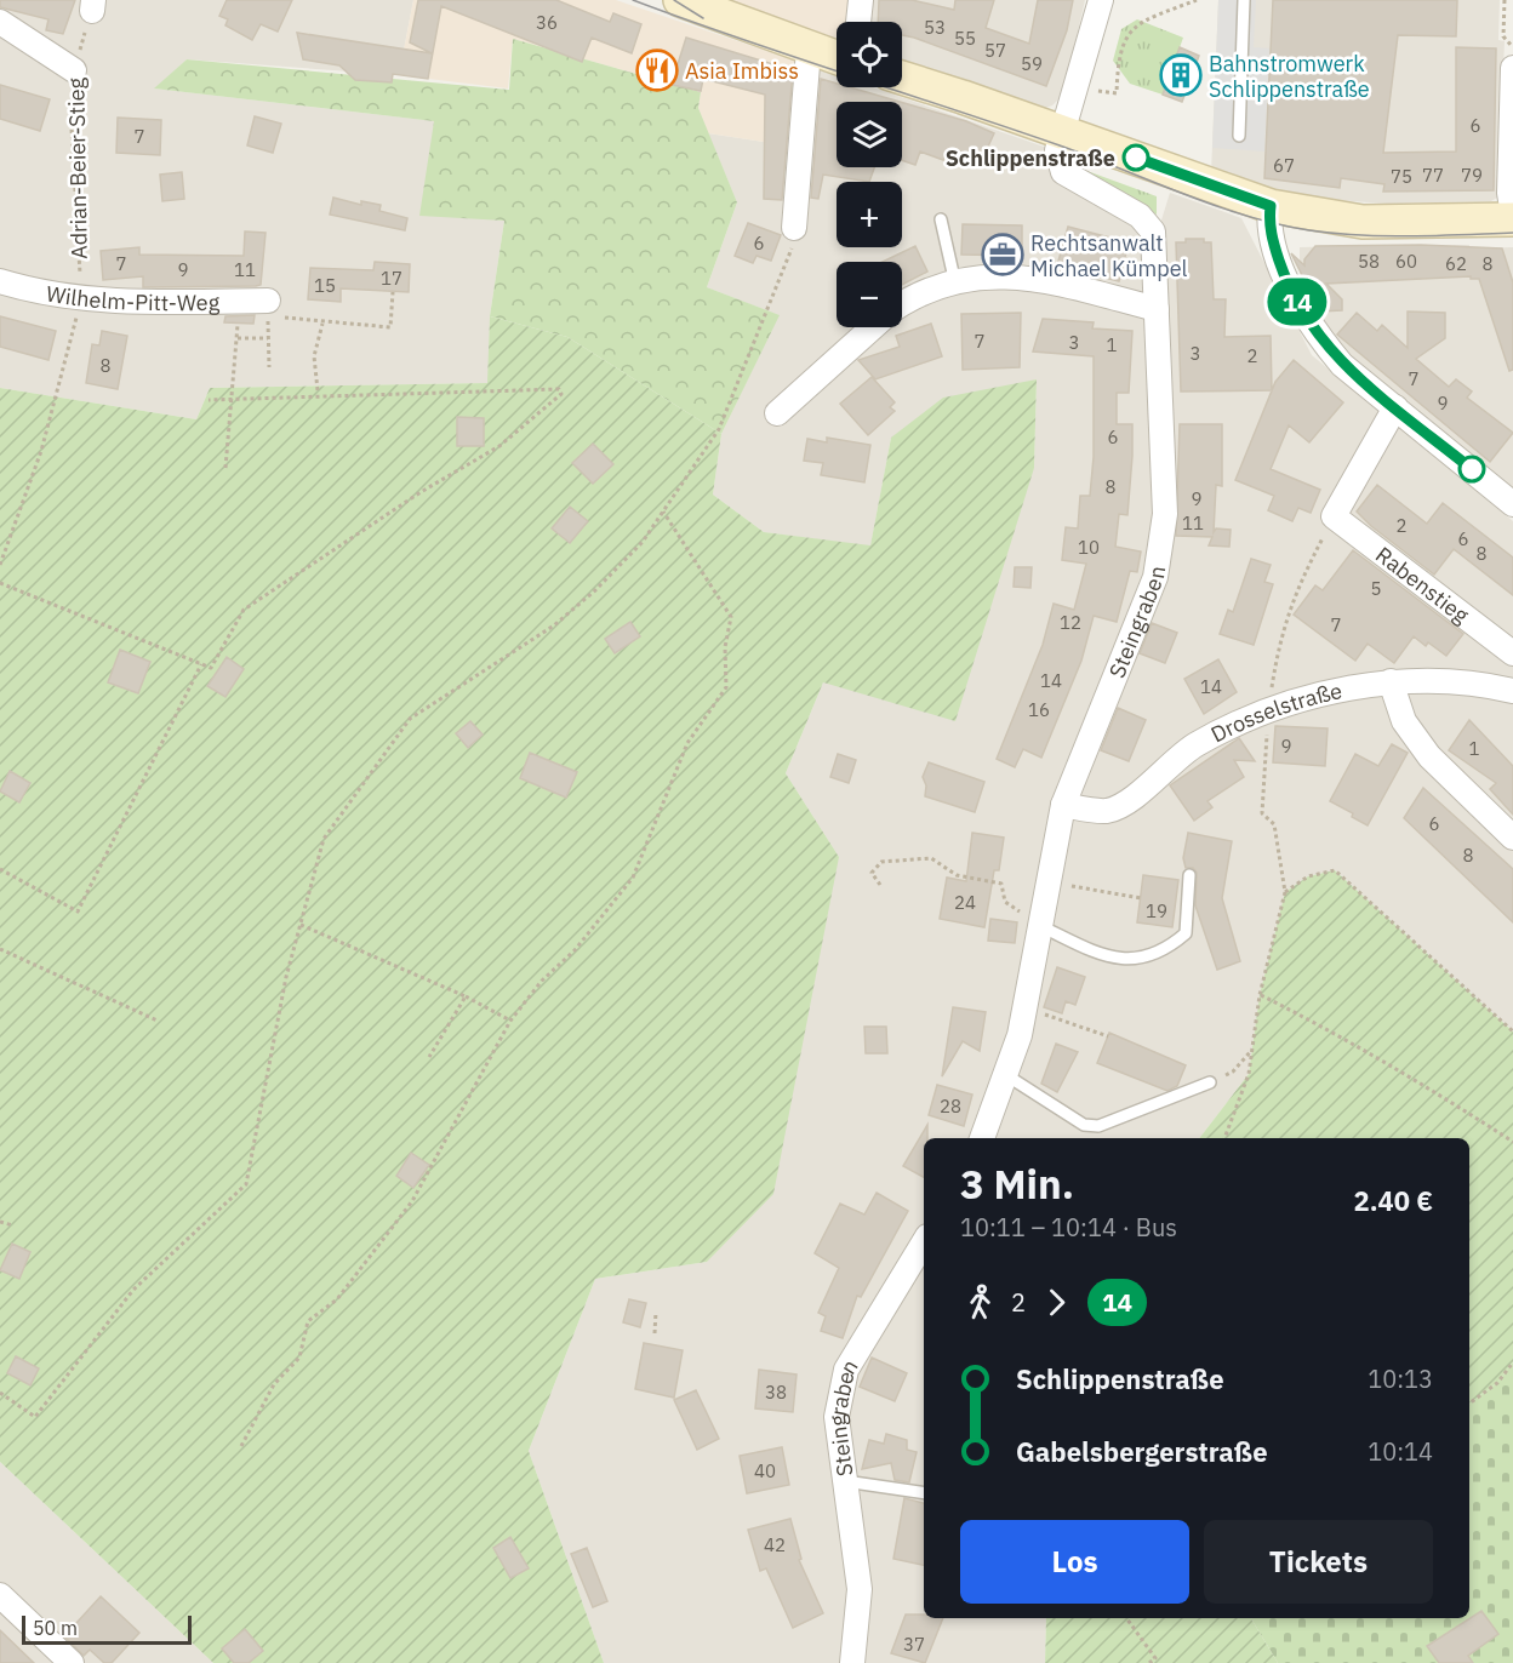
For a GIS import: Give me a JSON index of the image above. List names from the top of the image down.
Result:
{
  "streets": {
    "street": [
      "Wilhelm-Pitt-Weg",
      "Rabenstieg",
      "Steingraben",
      "Drosselstraße"
    ],
    "path": ["Adrian-Beier-Stieg"]
  },
  "crossings": [
    ["Adrian-Beier-Stieg", "Wilhelm-Pitt-Weg"],
    ["Steingraben", "Drosselstraße"]
  ],
  "places": {
    "restaurant": ["Asia Imbiss"],
    "building": ["Bahnstromwerk Schlippenstraße"],
    "other": ["Schlippenstraße"],
    "office": ["Rechtsanwalt Michael Kümpel"]
  },
  "lines": ["bus line 14"],
  "house_numbers": [
    "36",
    "53",
    "55",
    "57",
    "59",
    "6",
    "7",
    "67",
    "77",
    "79",
    "75",
    "6",
    "58",
    "60",
    "7",
    "62",
    "8",
    "9",
    "11",
    "17",
    "15",
    "7",
    "3",
    "1",
    "3",
    "2",
    "8",
    "7",
    "9",
    "6",
    "8",
    "9",
    "11",
    "2",
    "6",
    "10",
    "8",
    "5",
    "12",
    "7",
    "14",
    "14",
    "16",
    "9",
    "1",
    "6",
    "8",
    "24",
    "19",
    "28",
    "38",
    "40",
    "42",
    "37"
  ],
  "scale_bar": "50 m",
  "page": {
    "on_map": "14",
    "map_buttons": ["+", "−"],
    "heading": ["3 Min.", "10:11 – 10:14 · Bus", "2.40 €"],
    "legs": ["2", "14"],
    "list": [
      {
        "name": "Schlippenstraße",
        "value": "10:13"
      },
      {
        "name": "Gabelsbergerstraße",
        "value": "10:14"
      }
    ],
    "buttons": ["Los", "Tickets"],
    "scale": "50 m"
  }
}
